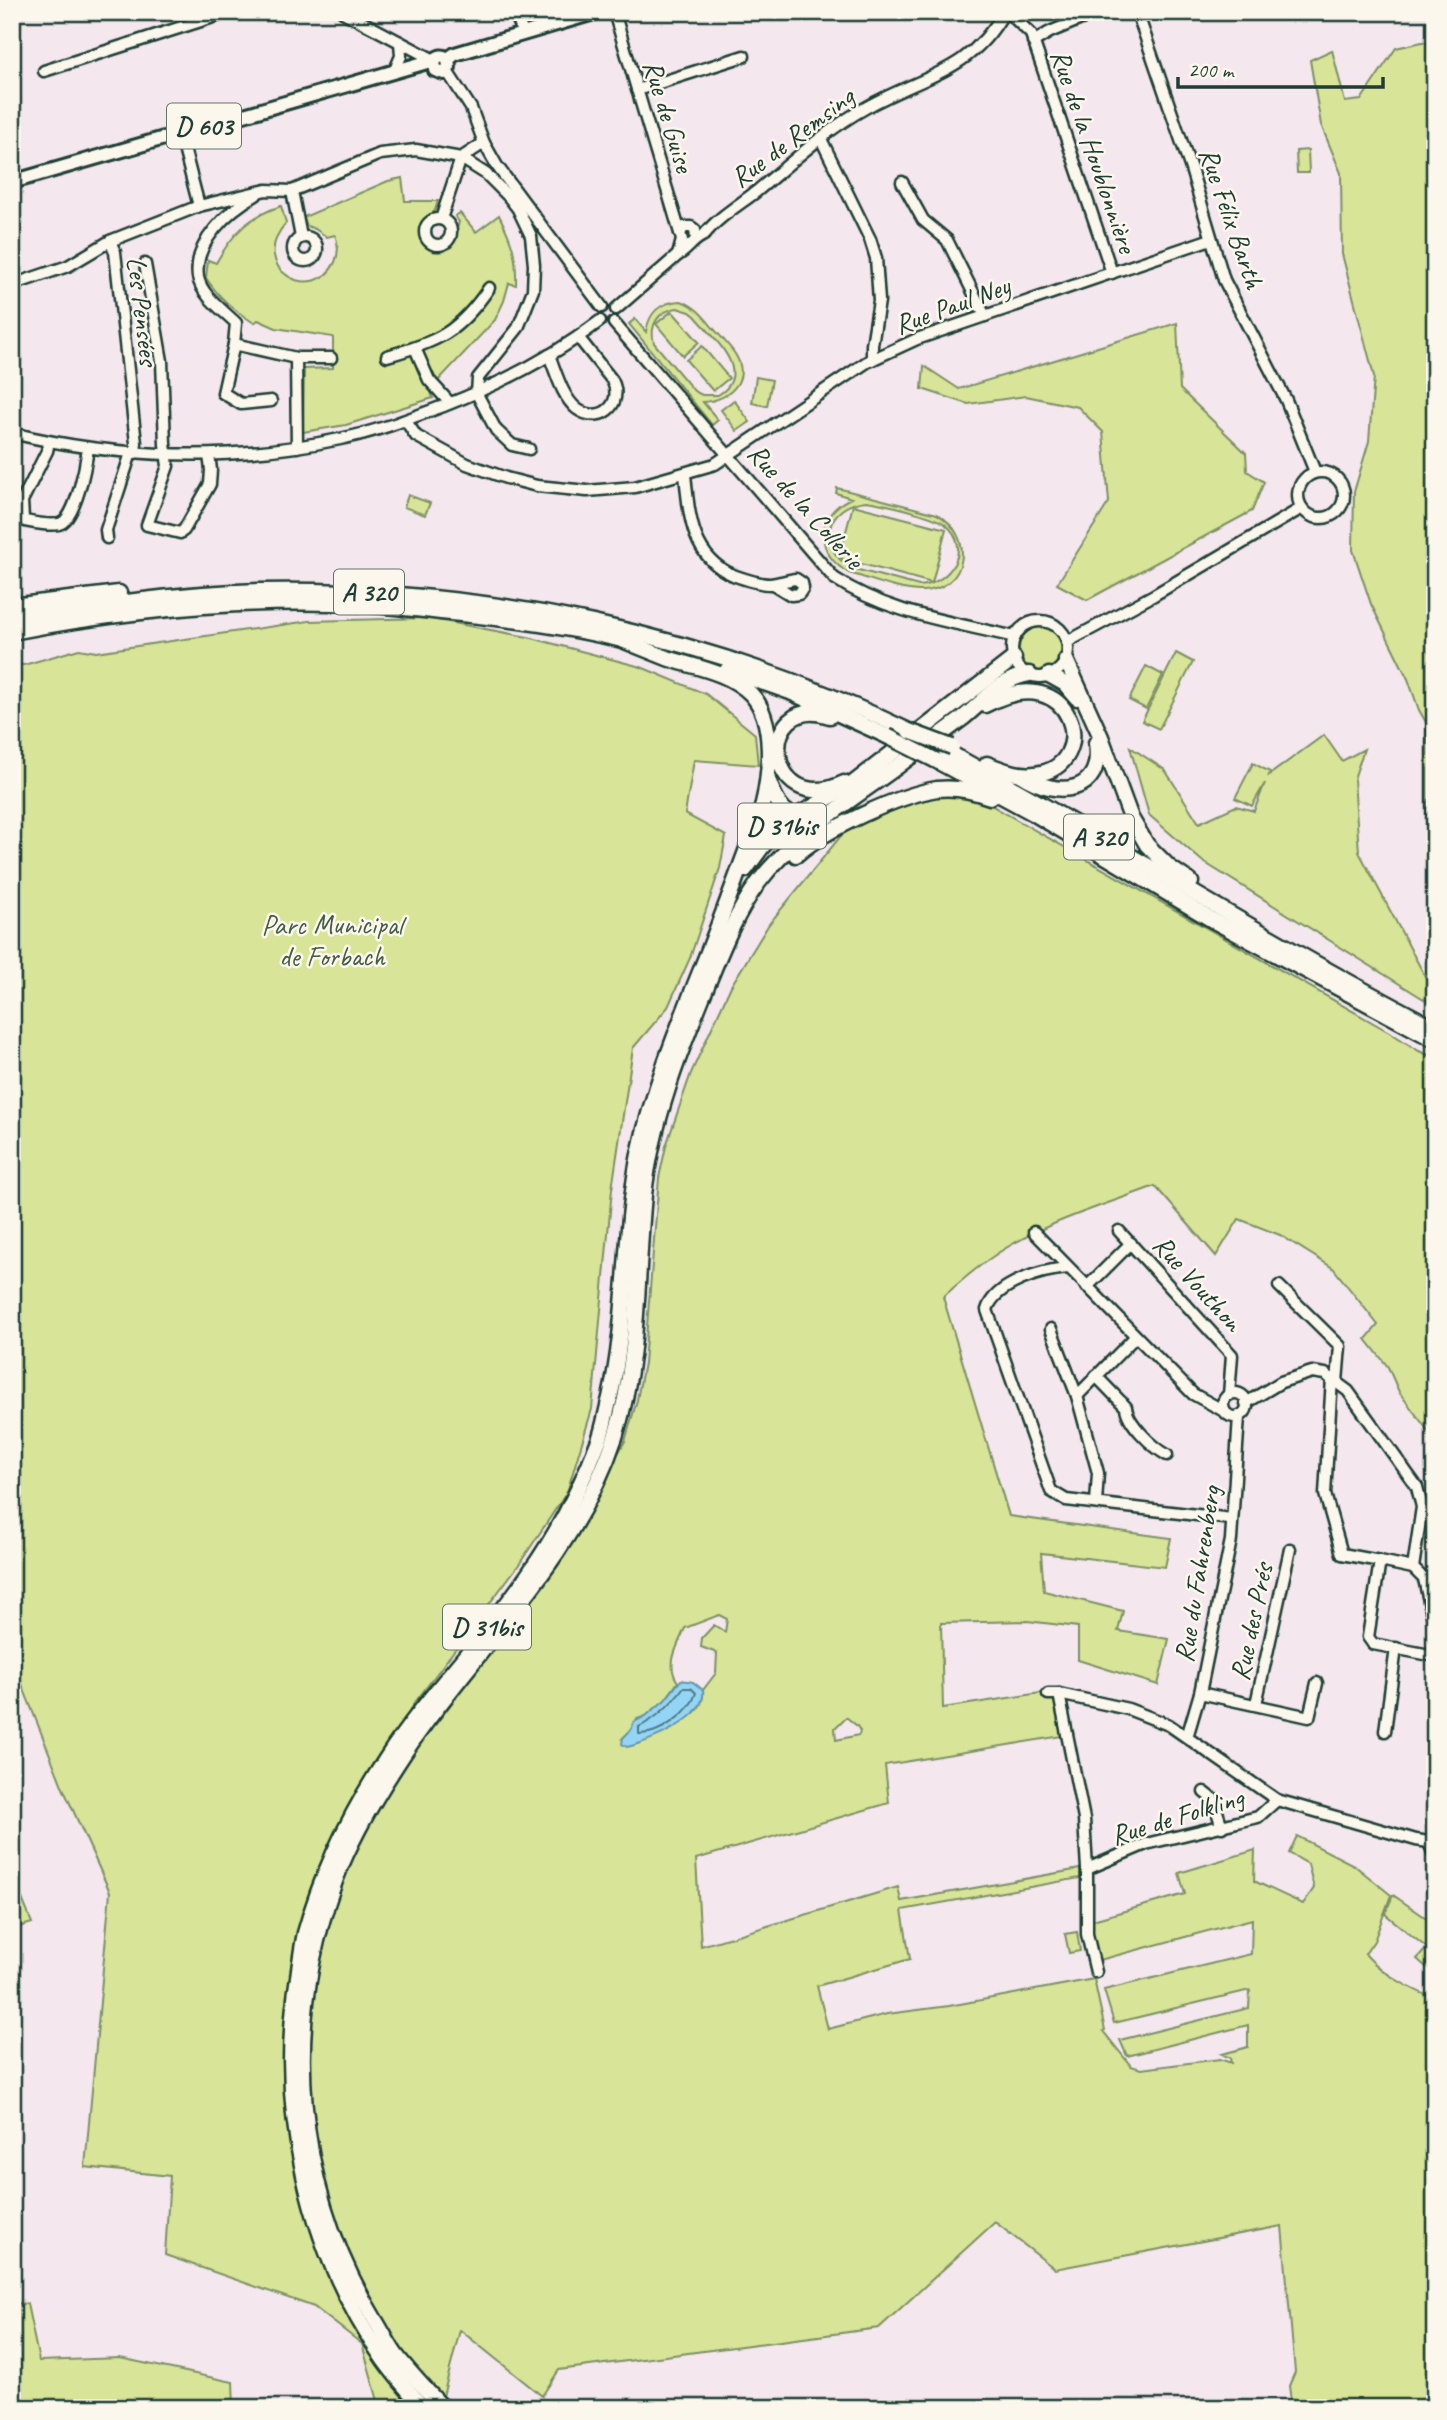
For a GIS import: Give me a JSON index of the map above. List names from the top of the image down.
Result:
{
  "streets": {
    "highway": ["A 320", "D 31bis"],
    "main road": ["D 603"],
    "street": [
      "Rue de Guise",
      "Rue de Remsing",
      "Rue de la Houblonnière",
      "Rue Félix Barth",
      "Rue Paul Ney",
      "Les Pensées",
      "Rue de la Collerie",
      "Rue Vouthon",
      "Rue du Fahrenberg",
      "Rue des Prés",
      "Rue de Folkling"
    ]
  },
  "crossings": [
    ["Rue de Guise", "Rue de Remsing"],
    ["Rue de Remsing", "Rue de la Houblonnière"],
    ["Rue de la Houblonnière", "Rue Paul Ney"],
    ["Rue Félix Barth", "Rue Paul Ney"],
    ["Rue Paul Ney", "Rue de la Collerie"],
    ["Rue de la Collerie", "D 31bis"],
    ["Rue Vouthon", "Rue du Fahrenberg"]
  ],
  "parks": ["Parc Municipal de Forbach"],
  "scale_bar": "200 m"
}
